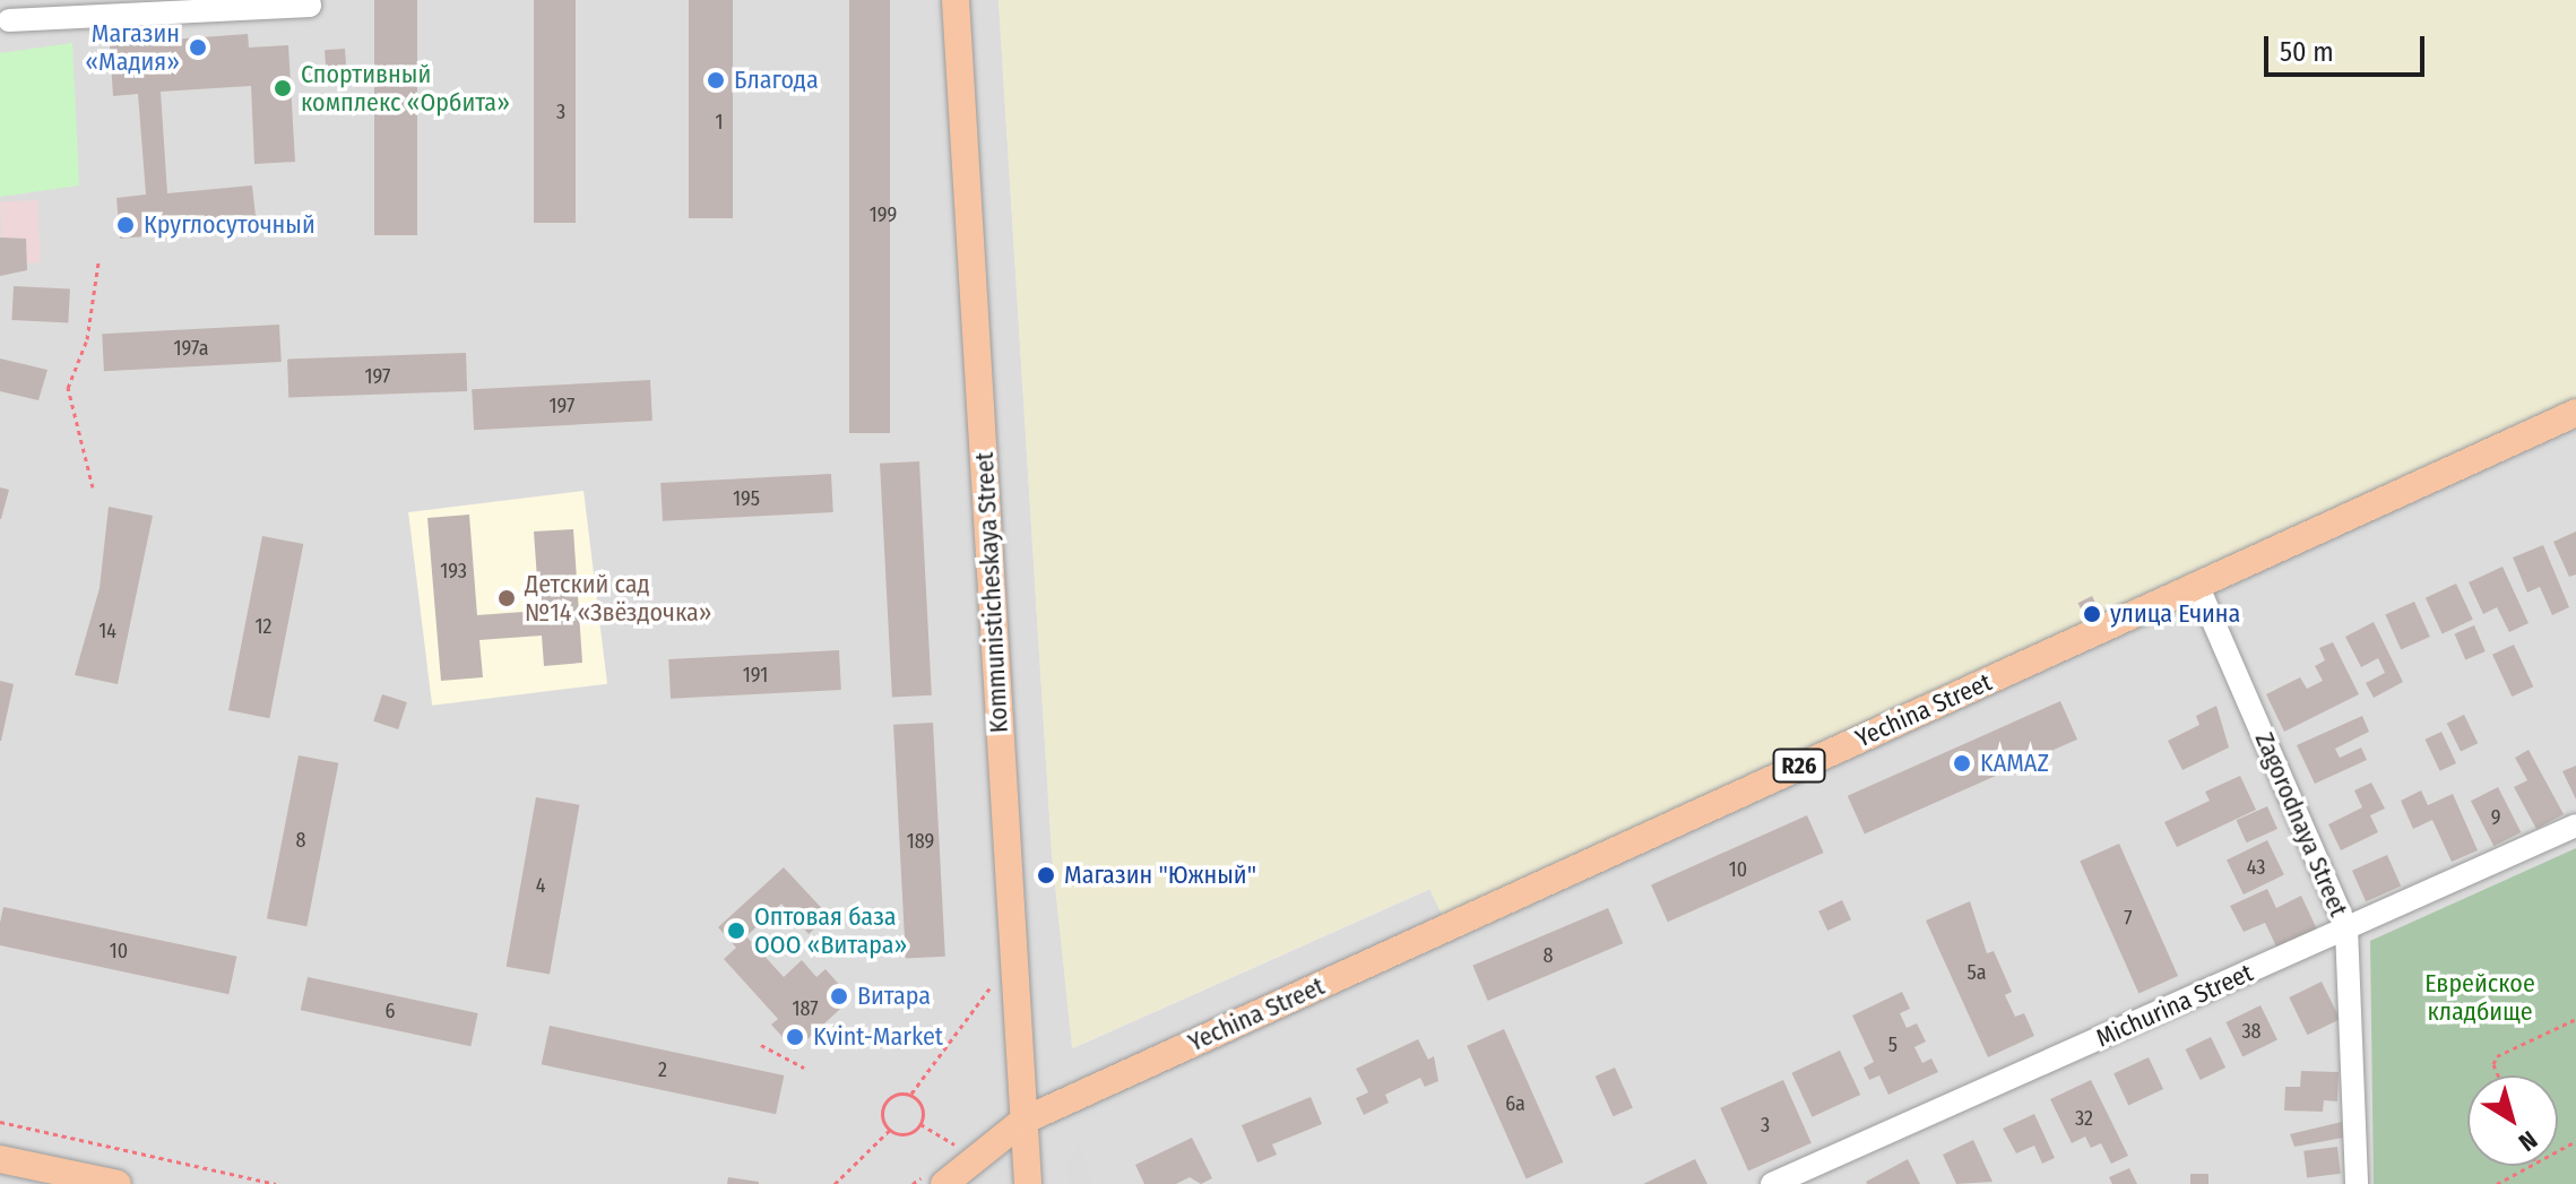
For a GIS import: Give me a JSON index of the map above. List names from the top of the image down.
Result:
{
  "streets": {
    "main road": ["Kommunisticheskaya Street", "Yechina Street", "R26"],
    "street": ["Zagorodnaya Street", "Michurina Street"]
  },
  "crossings": [
    ["Kommunisticheskaya Street", "Yechina Street"],
    ["Kommunisticheskaya Street", "R26"],
    ["Yechina Street", "R26"],
    ["Yechina Street", "Zagorodnaya Street"],
    ["Zagorodnaya Street", "Michurina Street"]
  ],
  "parks": ["Еврейское кладбище"],
  "places": [
    "Магазин «Мадия»",
    "Благода",
    "Спортивный комплекс «Орбита»",
    "Круглосуточный",
    "Детский сад №14 «Звёздочка»",
    "улица Ечина",
    "KAMAZ",
    "Магазин \"Южный\"",
    "Оптовая база ООО «Витара»",
    "Витара",
    "Kvint-Market"
  ],
  "house_numbers": [
    "3",
    "1",
    "199",
    "197а",
    "197",
    "197",
    "195",
    "193",
    "12",
    "14",
    "191",
    "9",
    "8",
    "189",
    "43",
    "10",
    "4",
    "7",
    "10",
    "8",
    "5а",
    "187",
    "6",
    "38",
    "5",
    "2",
    "6а",
    "32",
    "3"
  ],
  "scale_bar": "50 m",
  "north": "bottom right"
}
